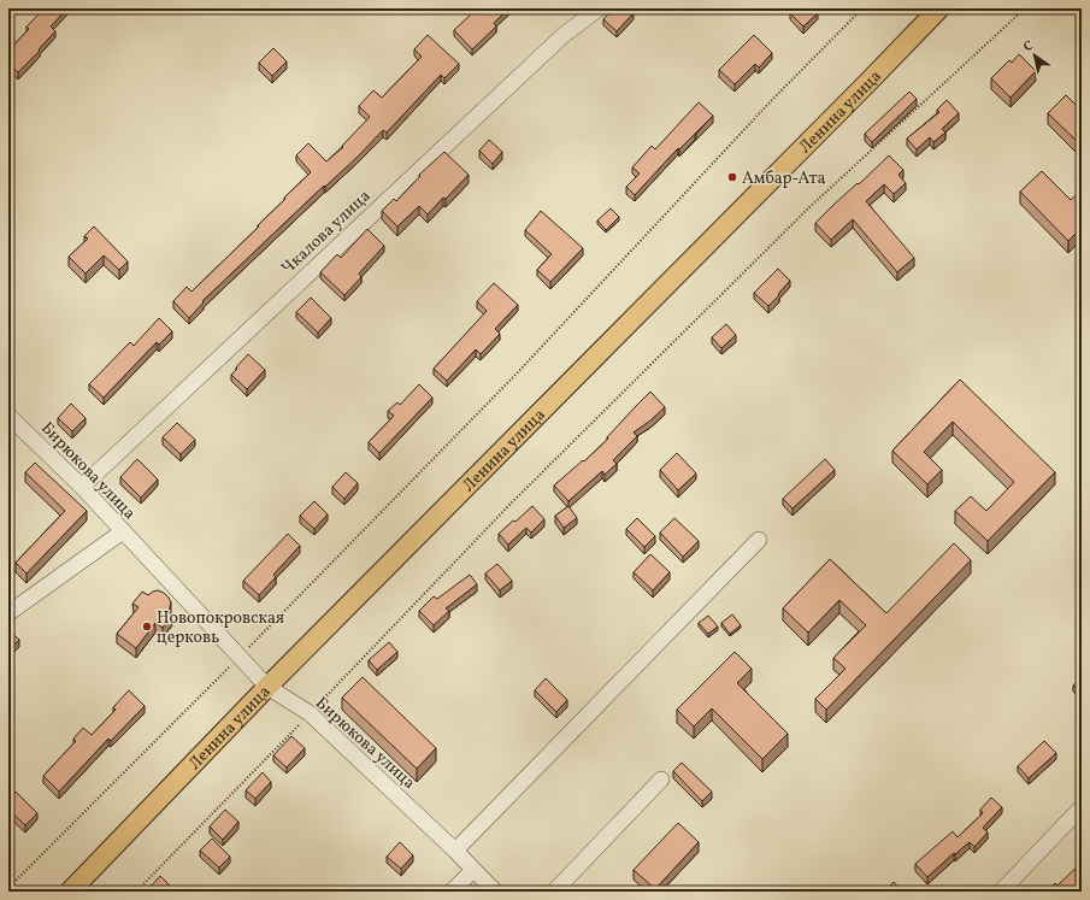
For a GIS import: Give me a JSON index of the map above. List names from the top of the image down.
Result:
{
  "streets": {
    "main road": ["Ленина улица"],
    "street": ["Чкалова улица", "Бирюкова улица"]
  },
  "crossings": [
    ["Ленина улица", "Бирюкова улица"],
    ["Чкалова улица", "Бирюкова улица"]
  ],
  "places": ["Амбар-Ата", "Новопокровская церковь"],
  "north": "top left"
}
